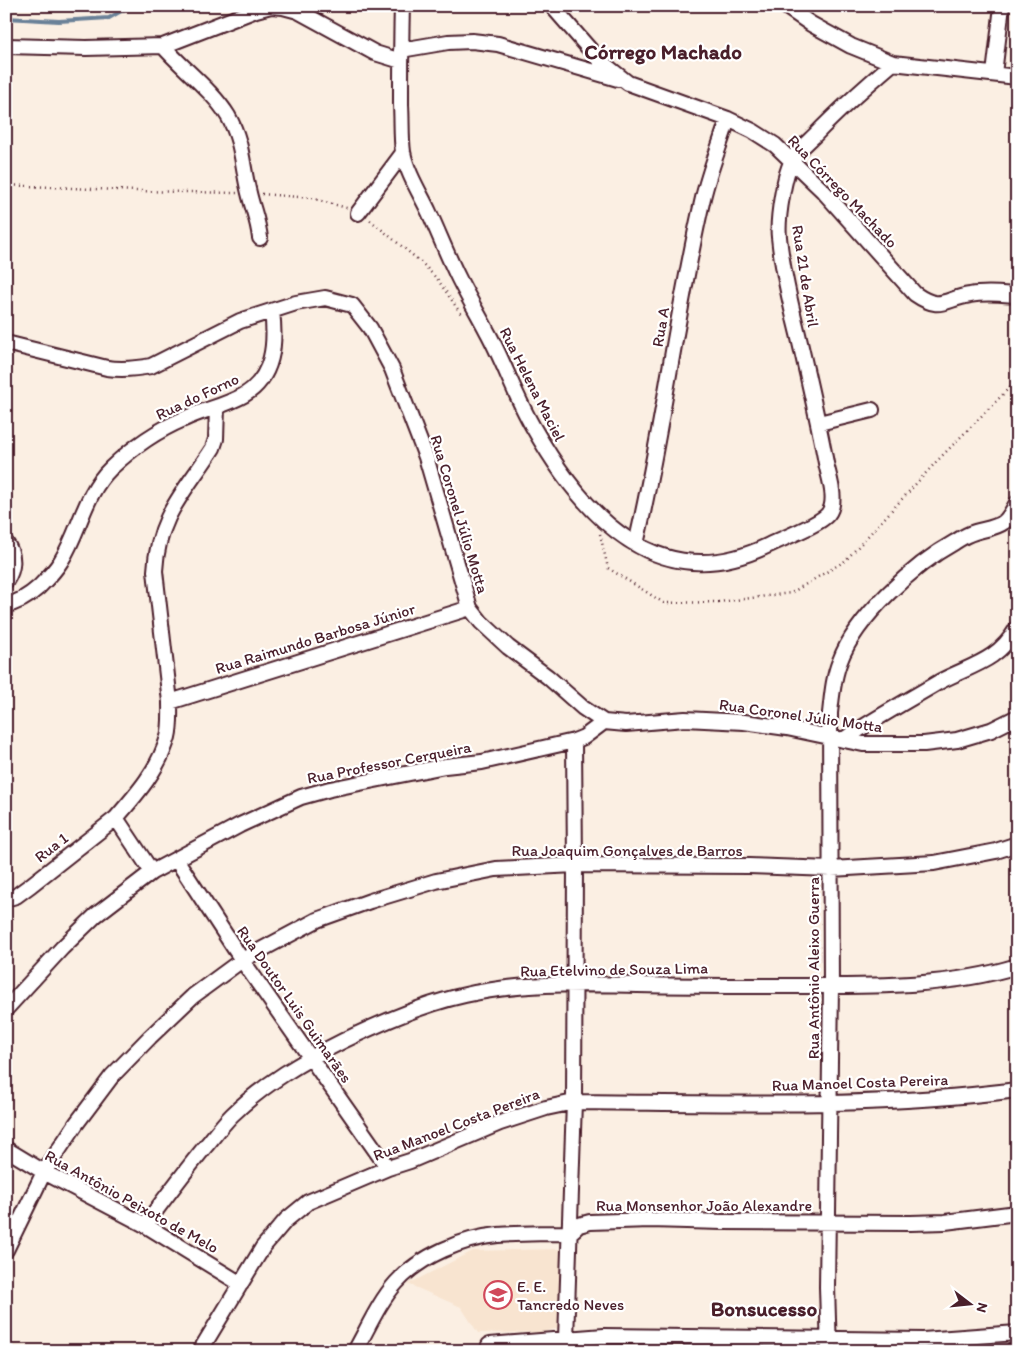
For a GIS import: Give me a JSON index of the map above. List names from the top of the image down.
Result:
{
  "streets": {
    "street": [
      "Rua Córrego Machado",
      "Rua 21 de Abril",
      "Rua A",
      "Rua Helena Maciel",
      "Rua do Forno",
      "Rua Coronel Júlio Motta",
      "Rua Raimundo Barbosa Júnior",
      "Rua Professor Cerqueira",
      "Rua 1",
      "Rua Joaquim Gonçalves de Barros",
      "Rua Antônio Aleixo Guerra",
      "Rua Etelvino de Souza Lima",
      "Rua Doutor Luis Guimarães",
      "Rua Manoel Costa Pereira",
      "Rua Antônio Peixoto de Melo",
      "Rua Monsenhor João Alexandre"
    ]
  },
  "crossings": [
    ["Rua Córrego Machado", "Rua 21 de Abril"],
    ["Rua Córrego Machado", "Rua A"],
    ["Rua 21 de Abril", "Rua Helena Maciel"],
    ["Rua A", "Rua Helena Maciel"],
    ["Rua do Forno", "Rua Coronel Júlio Motta"],
    ["Rua do Forno", "Rua 1"],
    ["Rua Coronel Júlio Motta", "Rua Raimundo Barbosa Júnior"],
    ["Rua Coronel Júlio Motta", "Rua Professor Cerqueira"],
    ["Rua Coronel Júlio Motta", "Rua Antônio Aleixo Guerra"],
    ["Rua Raimundo Barbosa Júnior", "Rua 1"],
    ["Rua Professor Cerqueira", "Rua Doutor Luis Guimarães"],
    ["Rua Joaquim Gonçalves de Barros", "Rua Antônio Aleixo Guerra"],
    ["Rua Joaquim Gonçalves de Barros", "Rua Doutor Luis Guimarães"],
    ["Rua Joaquim Gonçalves de Barros", "Rua Antônio Peixoto de Melo"],
    ["Rua Antônio Aleixo Guerra", "Rua Etelvino de Souza Lima"],
    ["Rua Antônio Aleixo Guerra", "Rua Manoel Costa Pereira"],
    ["Rua Antônio Aleixo Guerra", "Rua Monsenhor João Alexandre"],
    ["Rua Etelvino de Souza Lima", "Rua Doutor Luis Guimarães"],
    ["Rua Etelvino de Souza Lima", "Rua Antônio Peixoto de Melo"],
    ["Rua Doutor Luis Guimarães", "Rua Manoel Costa Pereira"],
    ["Rua Manoel Costa Pereira", "Rua Antônio Peixoto de Melo"]
  ],
  "districts": ["Córrego Machado", "Bonsucesso"],
  "places": {
    "school or university": ["E. E. Tancredo Neves"]
  },
  "north": "right"
}
